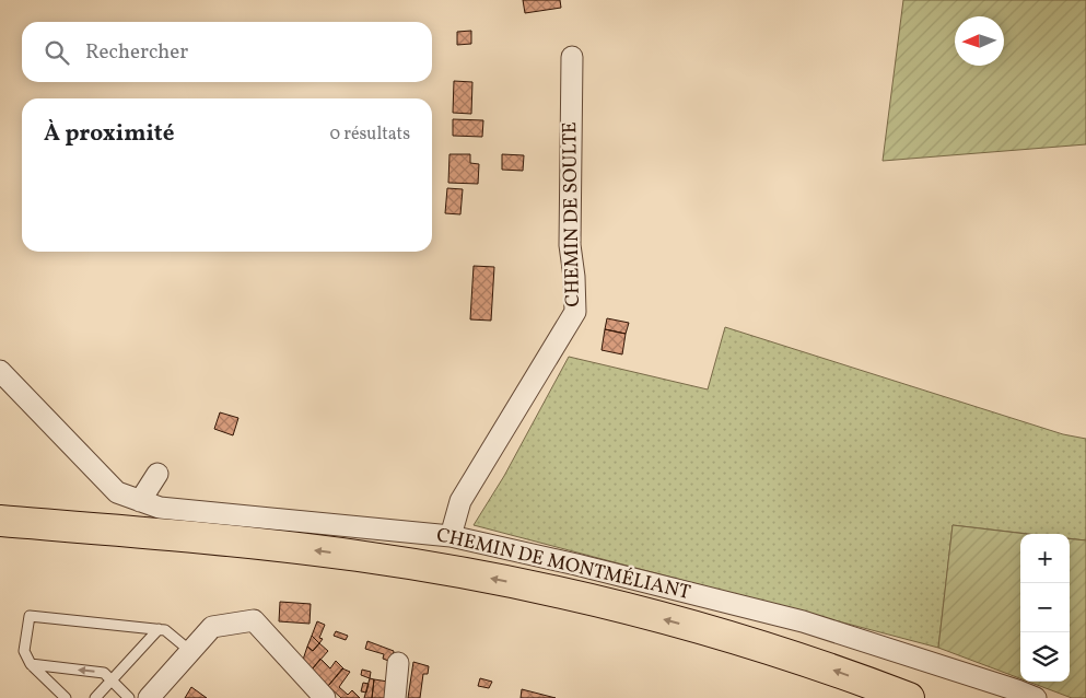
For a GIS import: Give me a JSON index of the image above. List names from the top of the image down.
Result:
{
  "streets": {
    "street": ["CHEMIN DE SOULTE", "CHEMIN DE MONTMÉLIANT"]
  },
  "crossings": [
    ["CHEMIN DE SOULTE", "CHEMIN DE MONTMÉLIANT"]
  ],
  "north": "left",
  "page": {
    "search": "Rechercher",
    "heading": ["À proximité", "0 résultats"],
    "map_buttons": ["+", "−"]
  }
}
